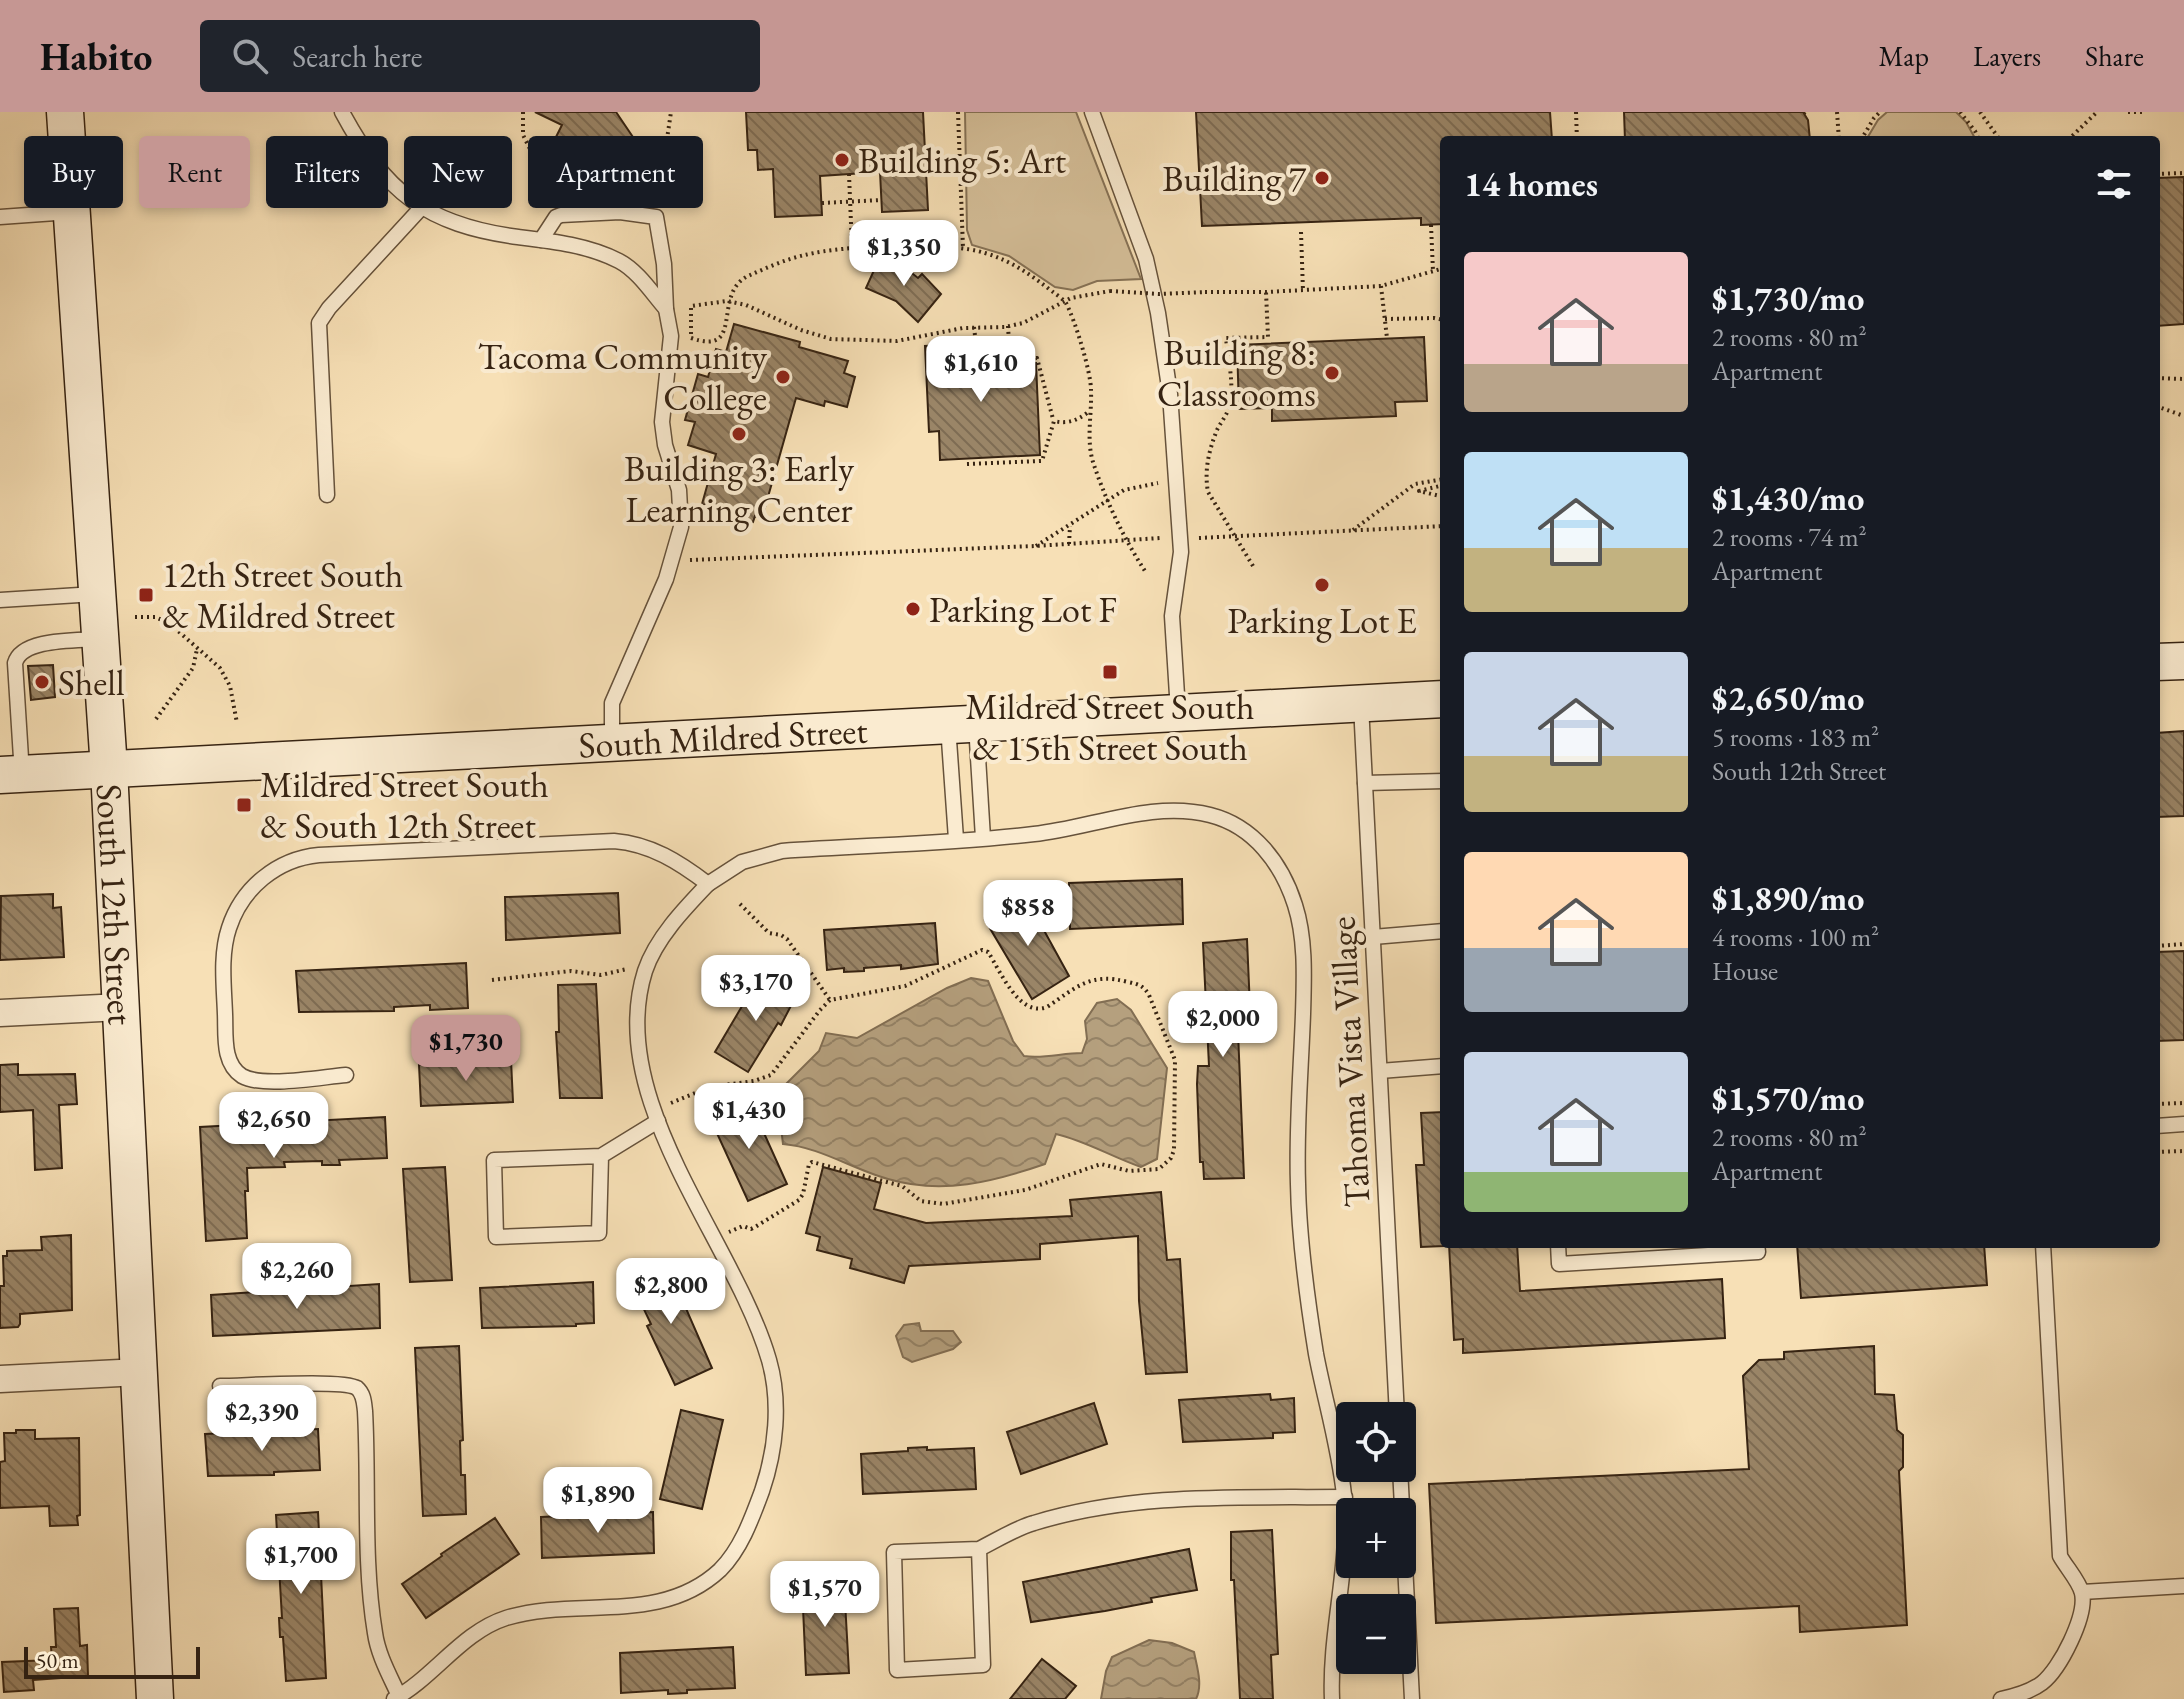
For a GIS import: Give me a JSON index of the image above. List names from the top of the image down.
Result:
{
  "streets": {
    "main road": ["South Mildred Street", "South 12th Street"],
    "lane": ["Tahoma Vista Village"]
  },
  "crossings": [
    ["South Mildred Street", "South 12th Street"],
    ["South Mildred Street", "Tahoma Vista Village"]
  ],
  "places": {
    "other": [
      "Building 5: Art",
      "Building 7",
      "Building 8: Classrooms",
      "Tacoma Community College",
      "Building 3: Early Learning Center",
      "Parking Lot E",
      "Parking Lot F",
      "Shell"
    ],
    "transit": ["12th Street South & Mildred Street", "Mildred Street South & 15th Street South", "Mildred Street South & South 12th Street"]
  },
  "scale_bar": "50 m",
  "page": {
    "header": "Habito",
    "search": "Search here",
    "nav": ["Map", "Layers", "Share"],
    "chip": [
      "Buy",
      "Rent",
      "Filters",
      "New",
      "Apartment"
    ],
    "heading": "14 homes",
    "price": [
      "$1,350",
      "$1,610",
      "$858",
      "$3,170",
      "$2,000",
      "$1,730",
      "$1,430",
      "$2,650",
      "$2,260",
      "$2,800",
      "$2,390",
      "$1,890",
      "$1,700",
      "$1,570"
    ],
    "list": [
      {
        "name": "$1,730/mo",
        "note": "2 rooms · 80 m² · Apartment"
      },
      {
        "name": "$1,430/mo",
        "note": "2 rooms · 74 m² · Apartment"
      },
      {
        "name": "$2,650/mo",
        "note": "5 rooms · 183 m² · South 12th Street"
      },
      {
        "name": "$1,890/mo",
        "note": "4 rooms · 100 m² · House"
      },
      {
        "name": "$1,570/mo",
        "note": "2 rooms · 80 m² · Apartment"
      }
    ],
    "map_buttons": ["+", "−"],
    "scale": "50 m"
  }
}
